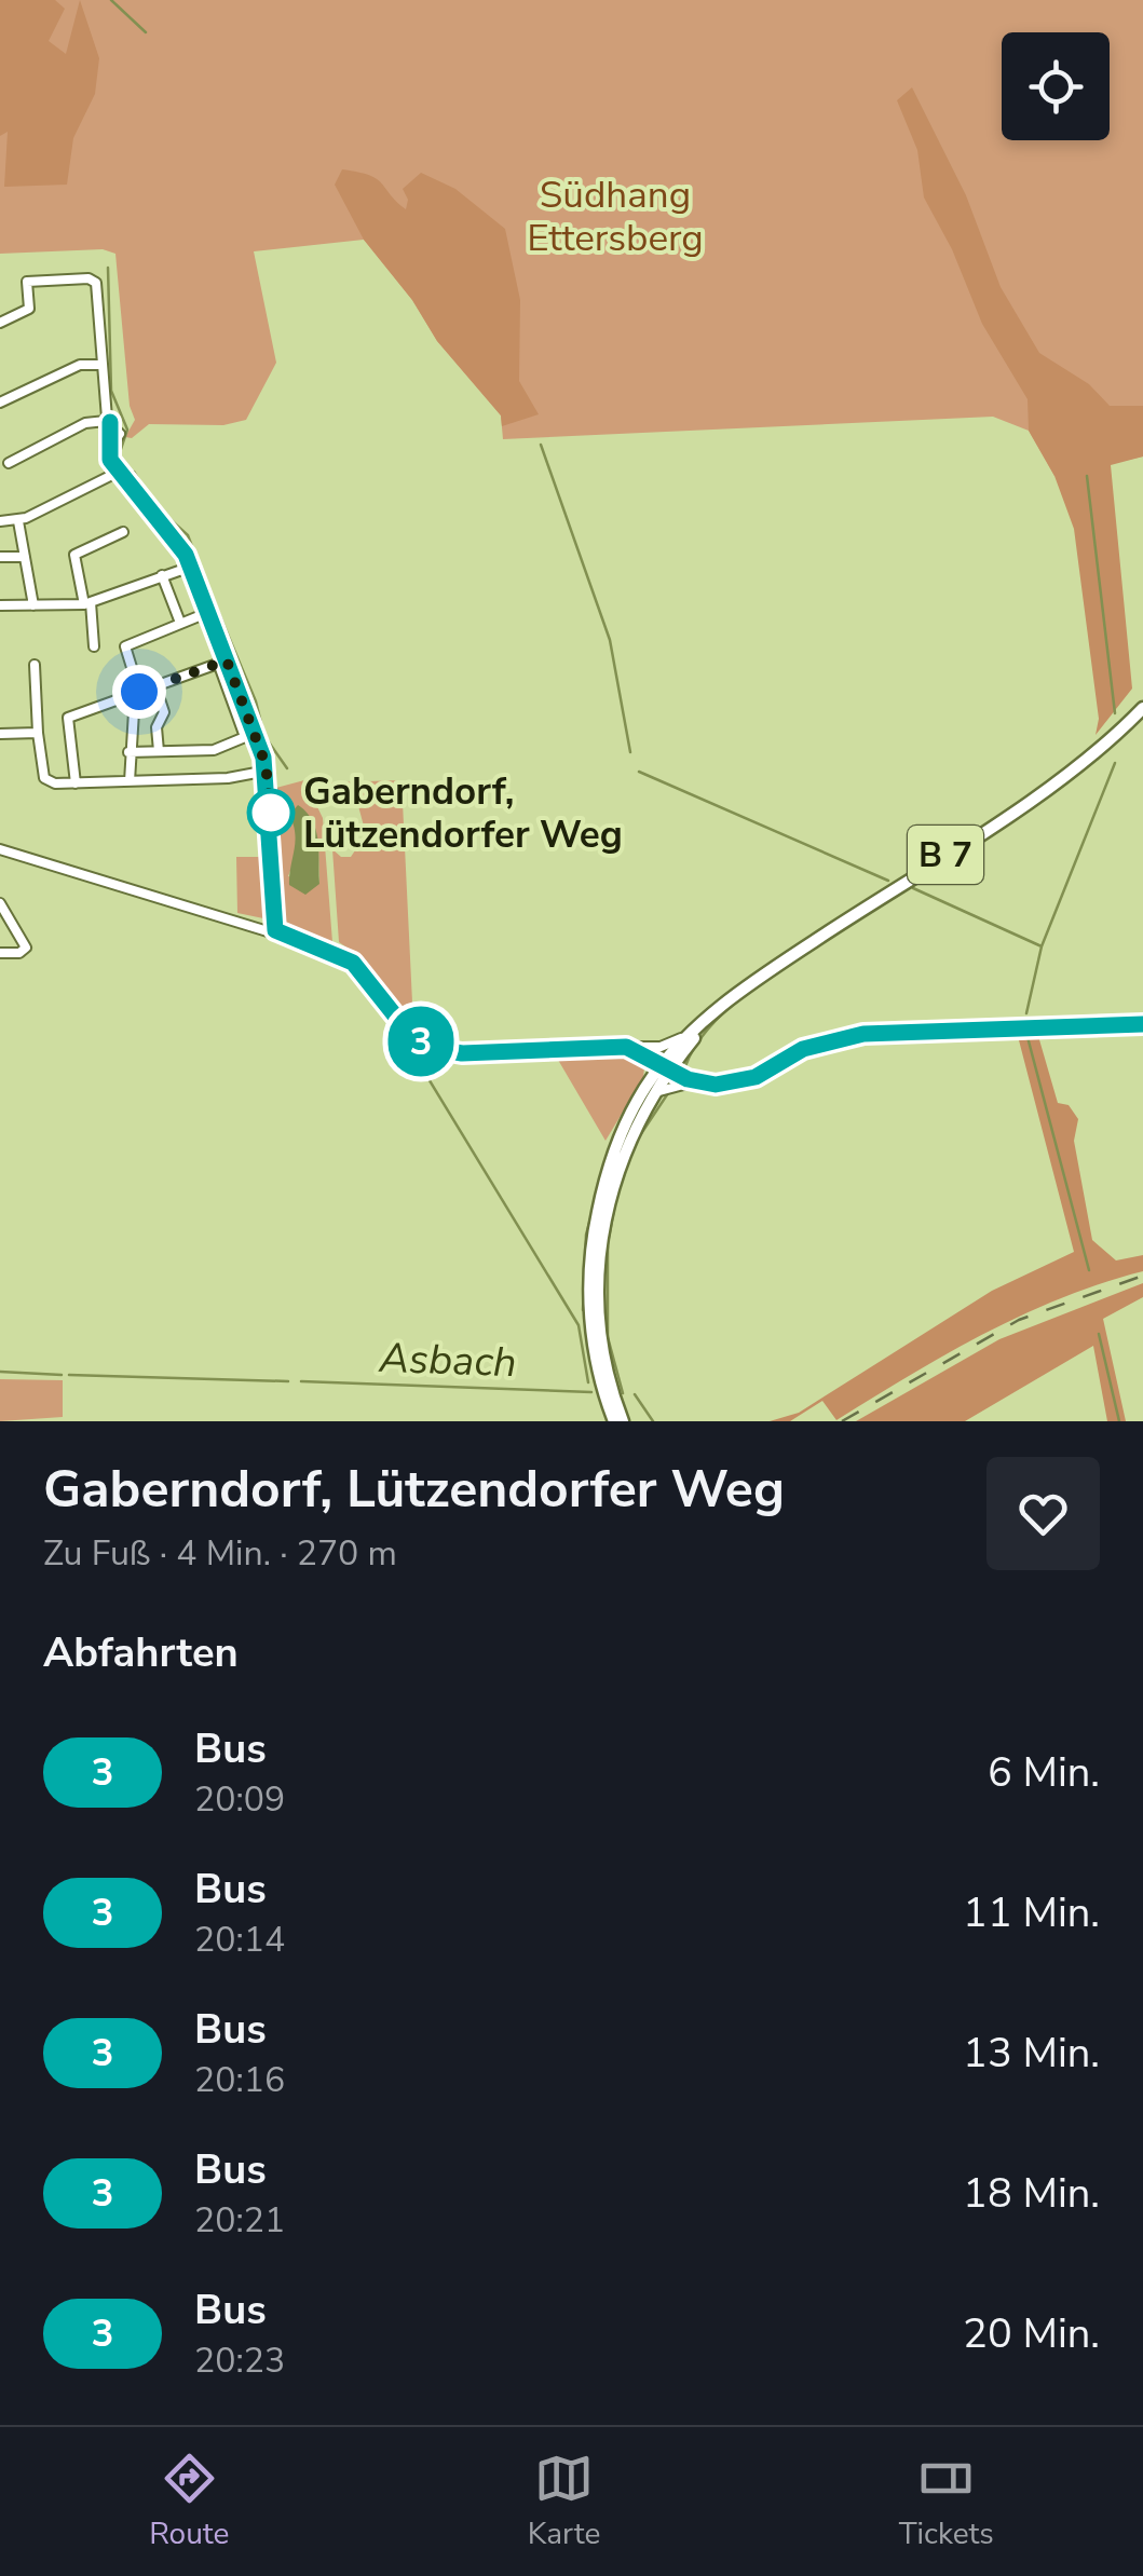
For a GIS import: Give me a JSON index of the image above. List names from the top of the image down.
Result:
{
  "streets": {
    "main road": ["B 7"]
  },
  "water": ["Asbach"],
  "parks": ["Südhang Ettersberg"],
  "places": ["Gaberndorf, Lützendorfer Weg"],
  "lines": ["bus line 3"],
  "page": {
    "on_map": "3",
    "heading": [
      ["Gaberndorf, Lützendorfer Weg", "Zu Fuß · 4 Min. · 270 m"],
      "Abfahrten"
    ],
    "list": [
      {
        "mark": "3",
        "name": "Bus",
        "note": "20:09",
        "value": "6 Min."
      },
      {
        "mark": "3",
        "name": "Bus",
        "note": "20:14",
        "value": "11 Min."
      },
      {
        "mark": "3",
        "name": "Bus",
        "note": "20:16",
        "value": "13 Min."
      },
      {
        "mark": "3",
        "name": "Bus",
        "note": "20:21",
        "value": "18 Min."
      },
      {
        "mark": "3",
        "name": "Bus",
        "note": "20:23",
        "value": "20 Min."
      }
    ],
    "tabs": ["Route", "Karte", "Tickets"]
  }
}
